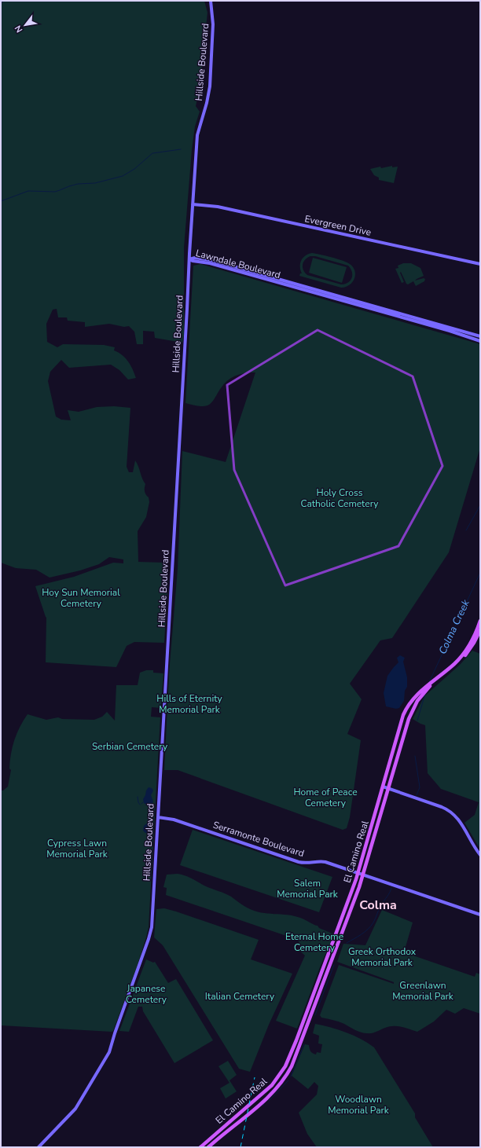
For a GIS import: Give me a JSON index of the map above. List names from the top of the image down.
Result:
{
  "streets": {
    "main road": [
      "Hillside Boulevard",
      "Evergreen Drive",
      "Lawndale Boulevard",
      "Serramonte Boulevard",
      "El Camino Real"
    ]
  },
  "crossings": [
    ["Hillside Boulevard", "Evergreen Drive"],
    ["Hillside Boulevard", "Lawndale Boulevard"],
    ["Hillside Boulevard", "Serramonte Boulevard"],
    ["Serramonte Boulevard", "El Camino Real"]
  ],
  "districts": ["Colma"],
  "water": ["Colma Creek"],
  "parks": [
    "Holy Cross Catholic Cemetery",
    "Hoy Sun Memorial Cemetery",
    "Hills of Eternity Memorial Park",
    "Serbian Cemetery",
    "Home of Peace Cemetery",
    "Cypress Lawn Memorial Park",
    "Salem Memorial Park",
    "Eternal Home Cemetery",
    "Greek Orthodox Memorial Park",
    "Greenlawn Memorial Park",
    "Japanese Cemetery",
    "Italian Cemetery",
    "Woodlawn Memorial Park"
  ],
  "north": "bottom left"
}
